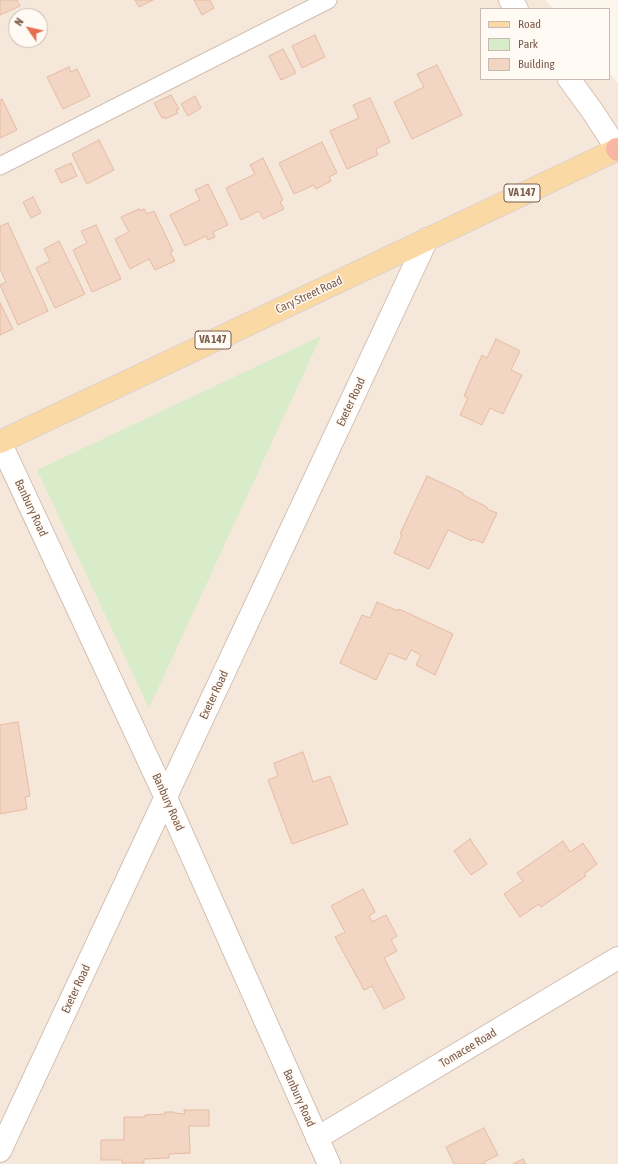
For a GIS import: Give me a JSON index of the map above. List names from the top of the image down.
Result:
{
  "streets": {
    "main road": ["VA 147", "Cary Street Road"],
    "street": ["Exeter Road", "Banbury Road", "Tomacee Road"]
  },
  "crossings": [
    ["Cary Street Road", "Exeter Road"],
    ["Cary Street Road", "Banbury Road"],
    ["Exeter Road", "Banbury Road"],
    ["Banbury Road", "Tomacee Road"]
  ],
  "legend": ["Road", "Park", "Building"],
  "north": "top left"
}
